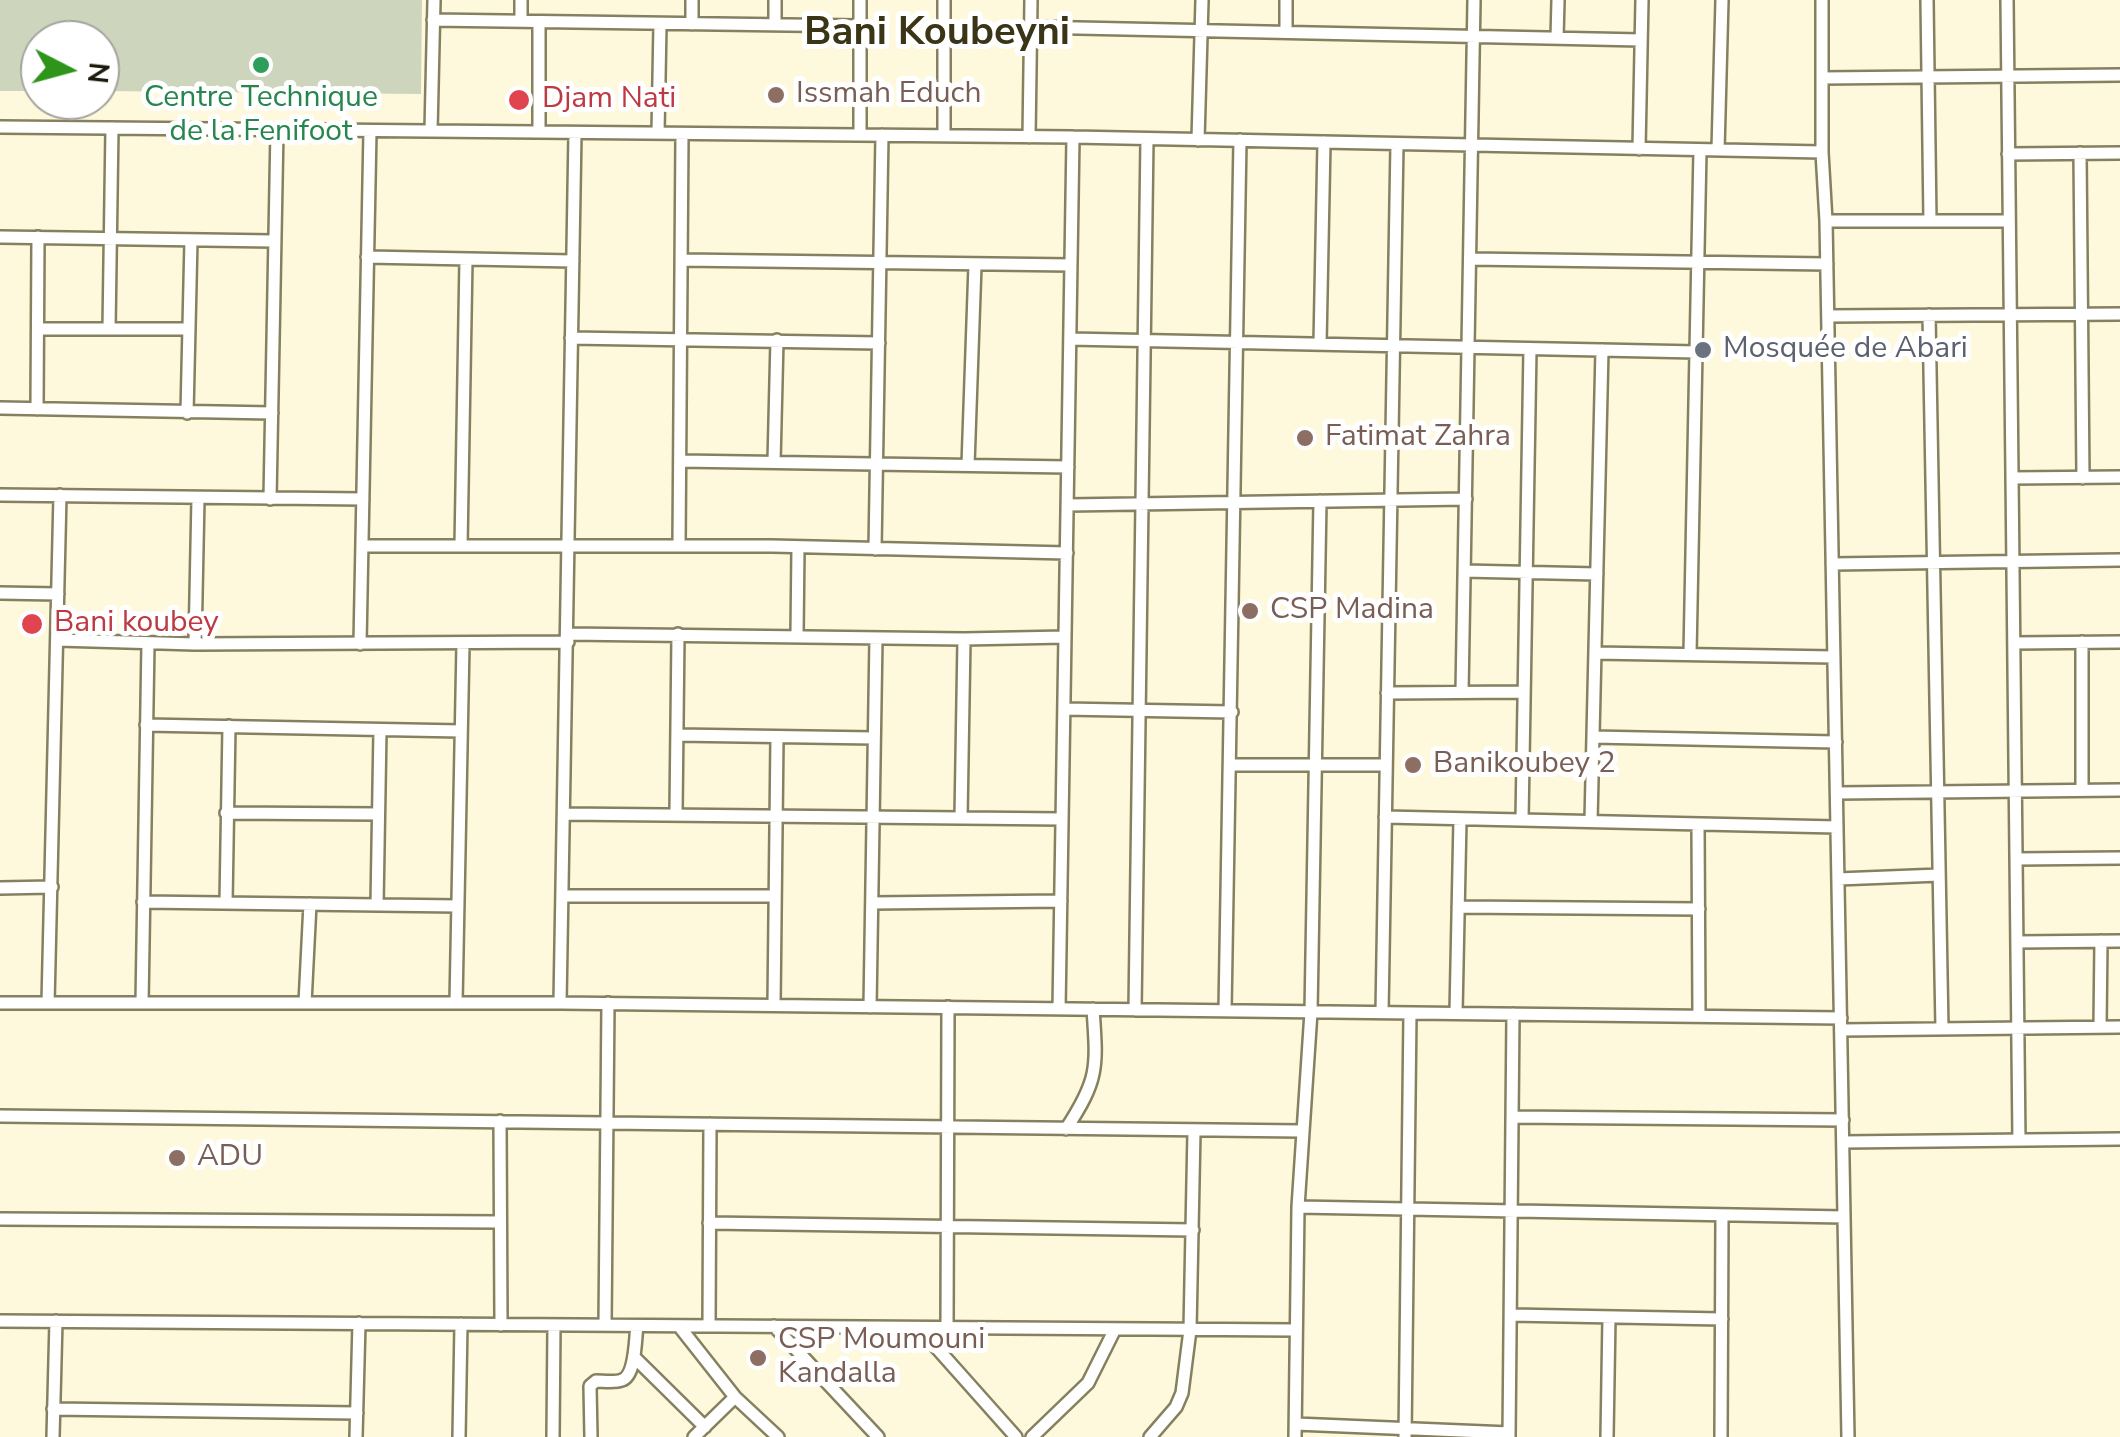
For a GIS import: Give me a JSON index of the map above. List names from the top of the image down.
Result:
{
  "districts": ["Bani Koubeyni"],
  "places": [
    "Centre Technique de la Fenifoot",
    "Issmah Educh",
    "Djam Nati",
    "Mosquée de Abari",
    "Fatimat Zahra",
    "CSP Madina",
    "Bani koubey",
    "Banikoubey 2",
    "ADU",
    "CSP Moumouni Kandalla"
  ],
  "north": "right"
}
